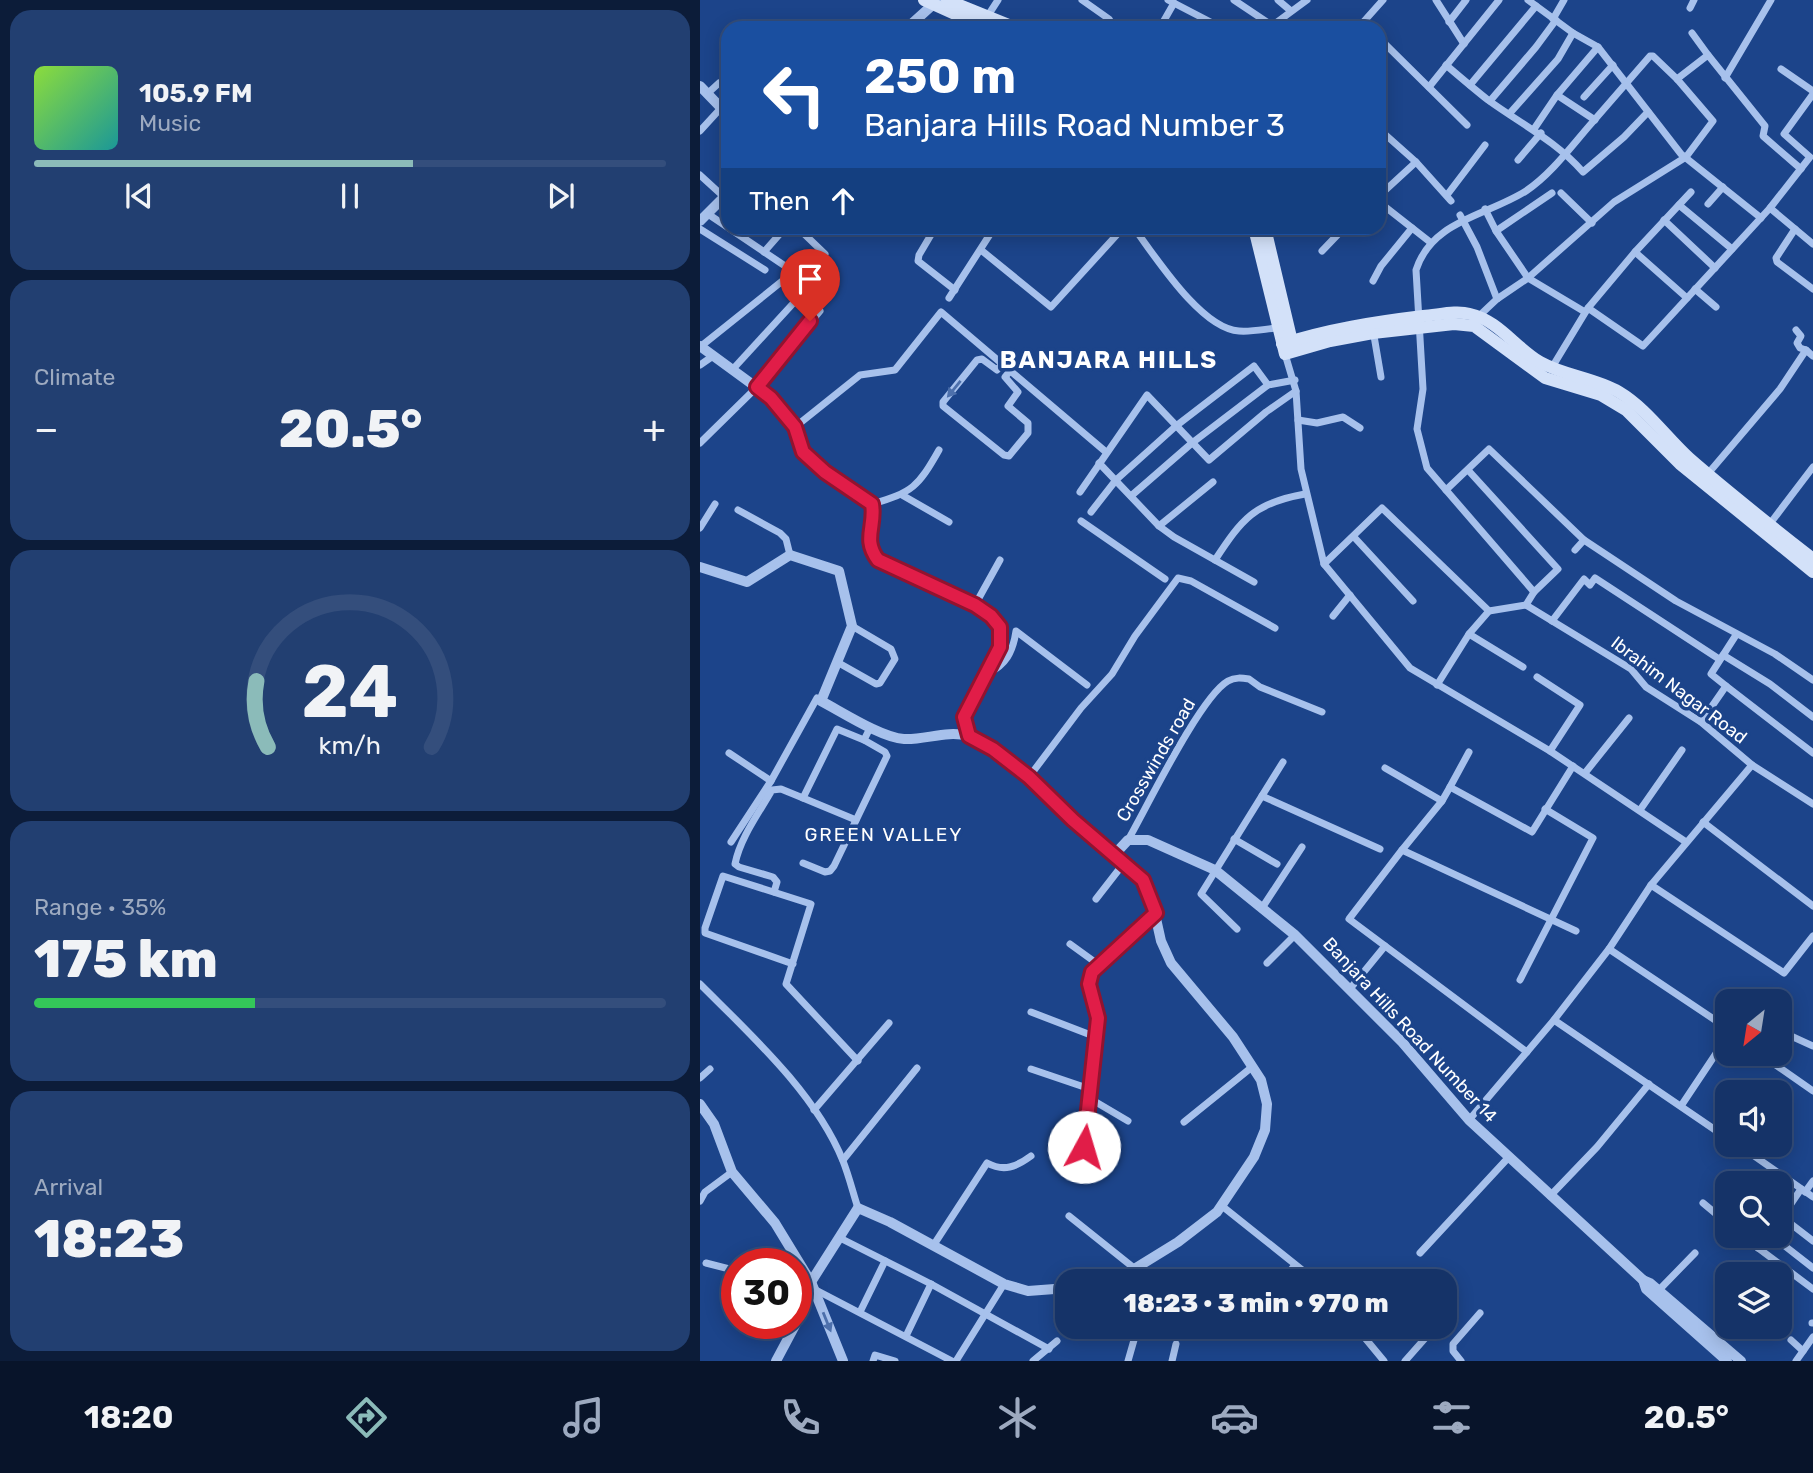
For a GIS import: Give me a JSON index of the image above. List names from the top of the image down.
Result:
{
  "streets": {
    "street": ["Ibrahim Nagar Road", "Crosswinds road", "Banjara Hills Road Number 14"]
  },
  "crossings": [
    ["Crosswinds road", "Banjara Hills Road Number 14"]
  ],
  "districts": ["BANJARA HILLS", "GREEN VALLEY"],
  "north": "bottom left",
  "page": {
    "turn": ["250 m", "Banjara Hills Road Number 3"],
    "song": ["105.9 FM", "Music"],
    "then": "Then",
    "tile": [
      "Climate",
      ["Range · 35%", "175 km"],
      ["Arrival", "18:23"]
    ],
    "heat": ["−", "20.5°", "+"],
    "limit": "30",
    "trip": "18:23 · 3 min · 970 m",
    "tabs": ["18:20", "20.5°"],
    "gauge": ["24", "km/h"]
  }
}
